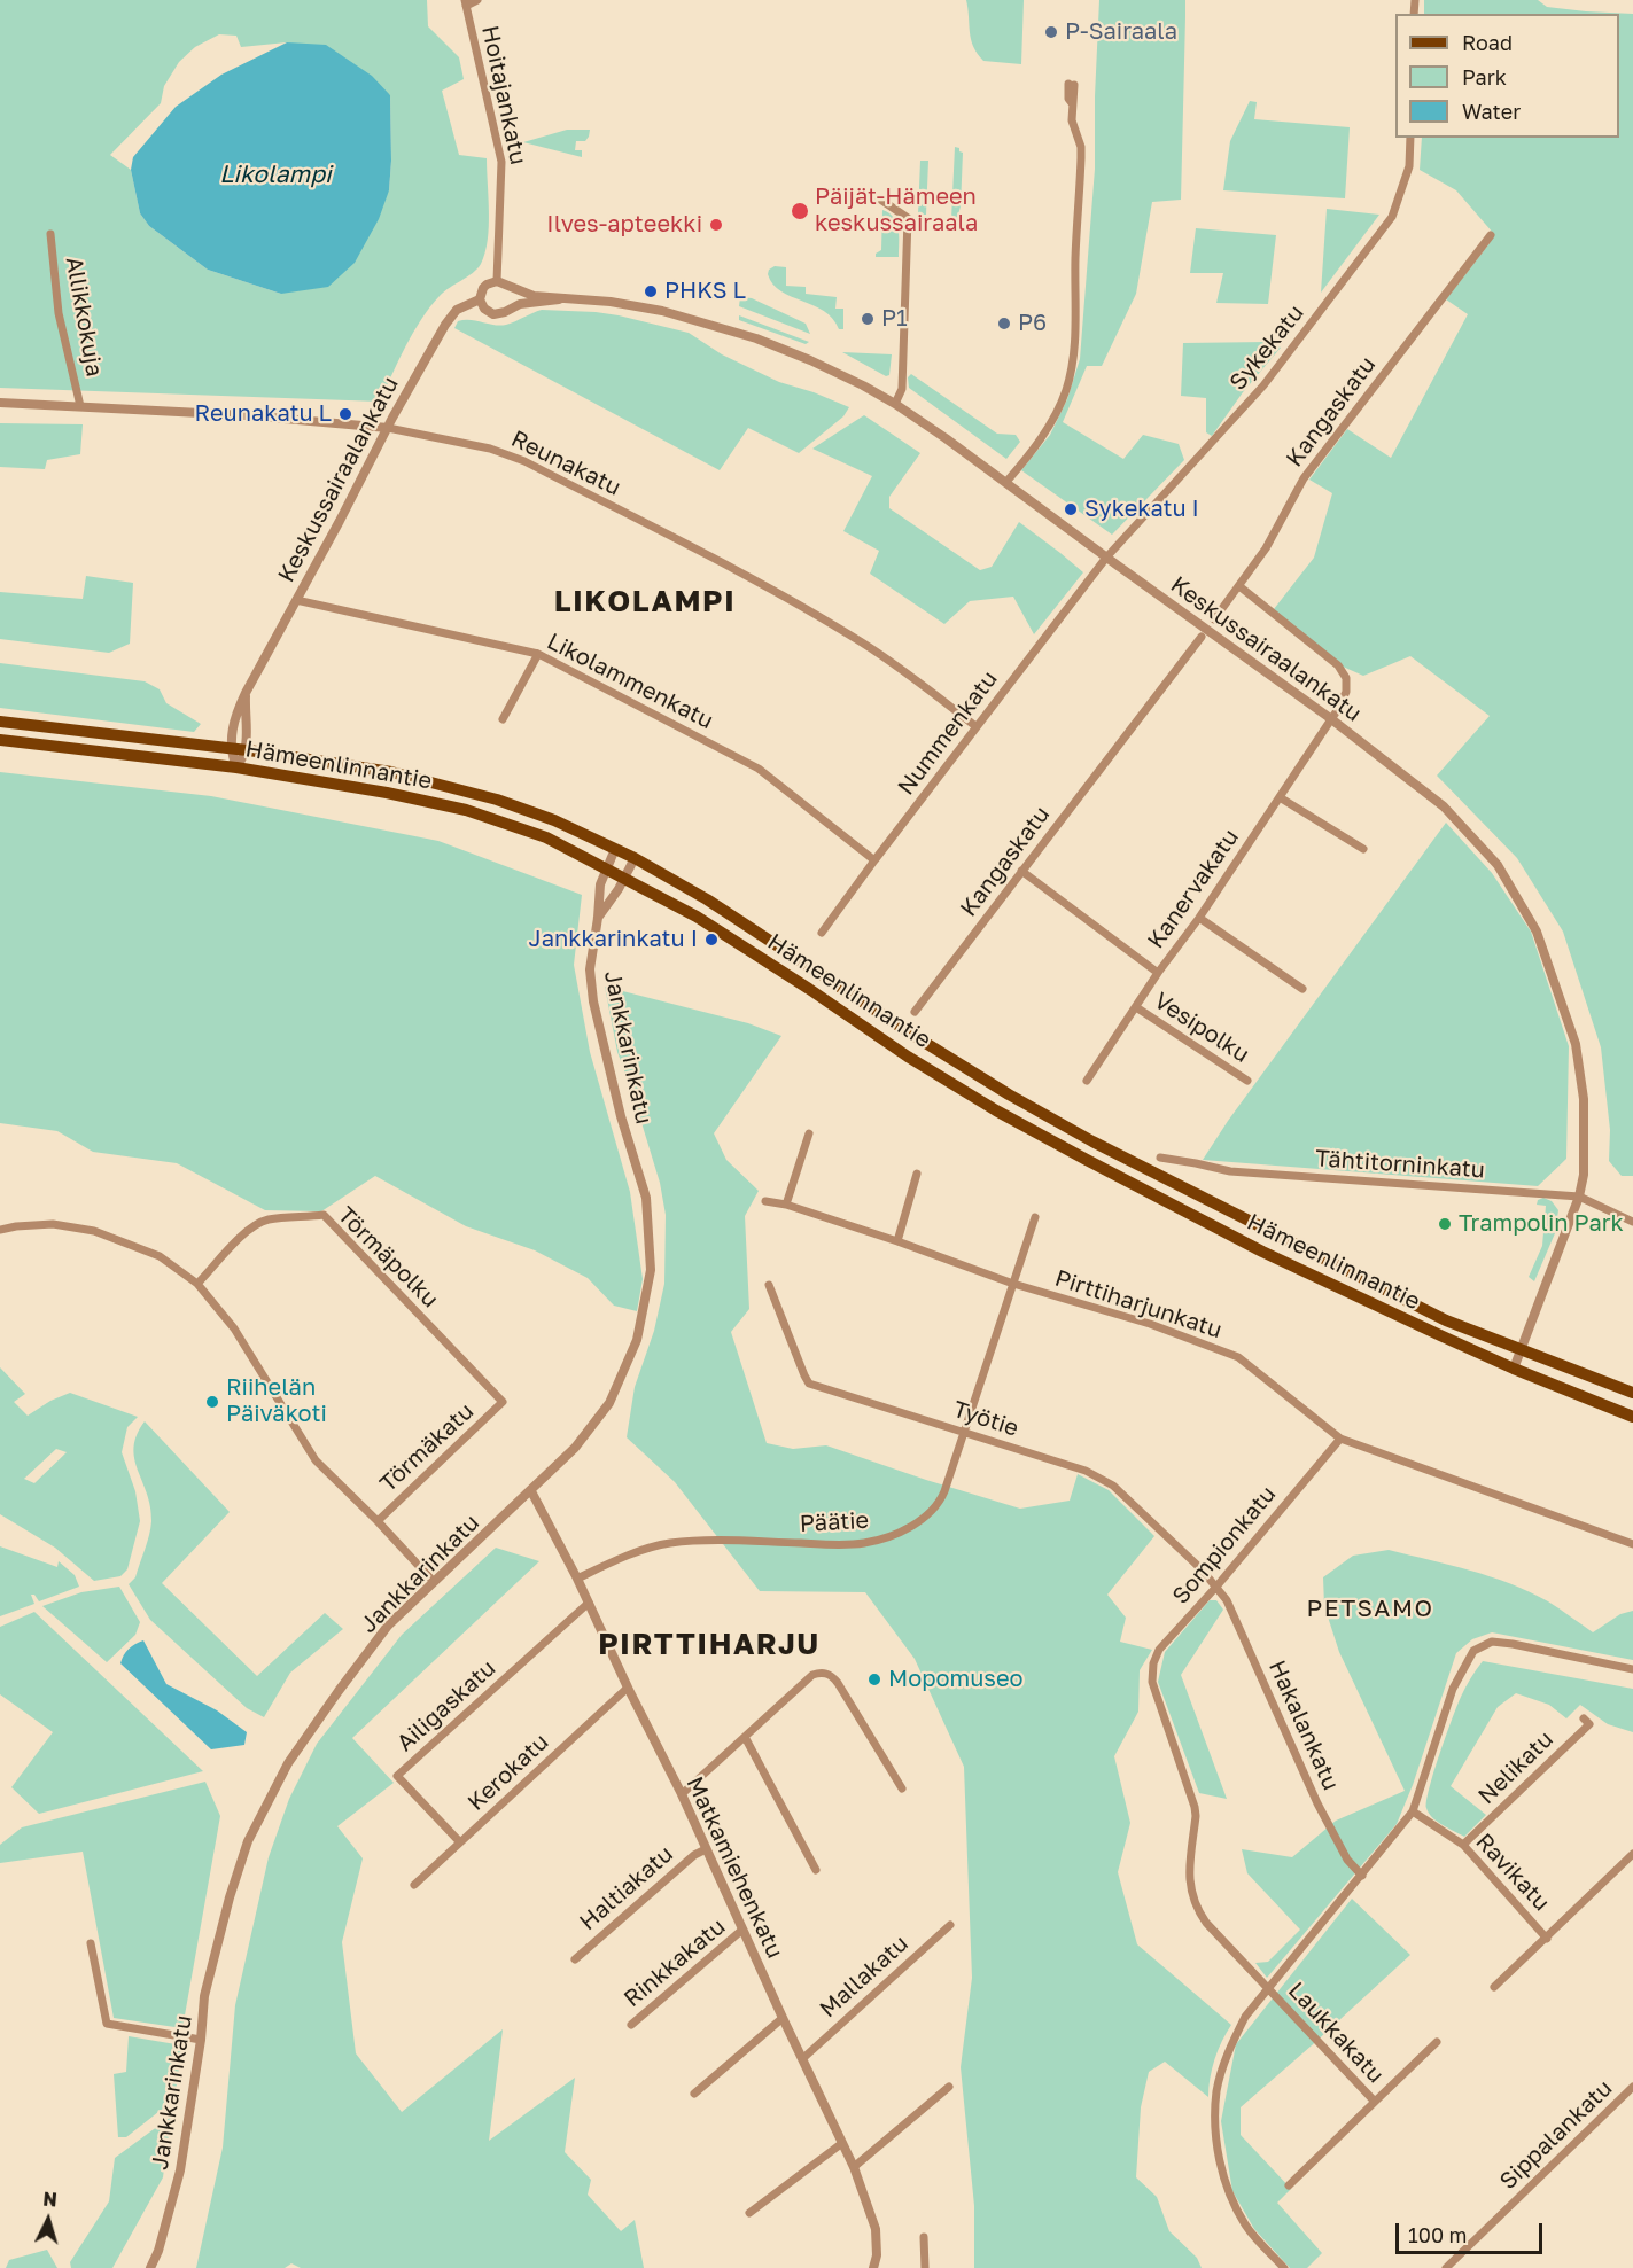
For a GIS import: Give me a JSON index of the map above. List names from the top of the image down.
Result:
{
  "streets": {
    "main road": ["Hämeenlinnantie"],
    "street": [
      "Hoitajankatu",
      "Allikkokuja",
      "Sykekatu",
      "Kangaskatu",
      "Reunakatu",
      "Keskussairaalankatu",
      "Likolammenkatu",
      "Nummenkatu",
      "Kanervakatu",
      "Vesipolku",
      "Jankkarinkatu",
      "Tähtitorninkatu",
      "Törmäpolku",
      "Pirttiharjunkatu",
      "Työtie",
      "Törmäkatu",
      "Päätie",
      "Sompionkatu",
      "Ailigaskatu",
      "Hakalankatu",
      "Nelikatu",
      "Kerokatu",
      "Matkamiehenkatu",
      "Ravikatu",
      "Haltiakatu",
      "Rinkkakatu",
      "Mallakatu",
      "Laukkakatu",
      "Sippalankatu"
    ]
  },
  "crossings": [
    ["Hoitajankatu", "Keskussairaalankatu"],
    ["Allikkokuja", "Reunakatu"],
    ["Sykekatu", "Keskussairaalankatu"],
    ["Sykekatu", "Nummenkatu"],
    ["Kangaskatu", "Kanervakatu"],
    ["Reunakatu", "Keskussairaalankatu"],
    ["Reunakatu", "Nummenkatu"],
    ["Keskussairaalankatu", "Likolammenkatu"],
    ["Keskussairaalankatu", "Nummenkatu"],
    ["Keskussairaalankatu", "Hämeenlinnantie"],
    ["Keskussairaalankatu", "Kanervakatu"],
    ["Keskussairaalankatu", "Tähtitorninkatu"],
    ["Likolammenkatu", "Nummenkatu"],
    ["Hämeenlinnantie", "Jankkarinkatu"],
    ["Kanervakatu", "Vesipolku"],
    ["Jankkarinkatu", "Matkamiehenkatu"],
    ["Törmäpolku", "Törmäkatu"],
    ["Pirttiharjunkatu", "Päätie"],
    ["Pirttiharjunkatu", "Sompionkatu"],
    ["Työtie", "Päätie"],
    ["Työtie", "Sompionkatu"],
    ["Työtie", "Hakalankatu"],
    ["Päätie", "Matkamiehenkatu"],
    ["Sompionkatu", "Hakalankatu"],
    ["Sompionkatu", "Laukkakatu"],
    ["Ailigaskatu", "Kerokatu"],
    ["Ailigaskatu", "Matkamiehenkatu"],
    ["Nelikatu", "Ravikatu"],
    ["Kerokatu", "Matkamiehenkatu"],
    ["Matkamiehenkatu", "Haltiakatu"],
    ["Matkamiehenkatu", "Rinkkakatu"],
    ["Matkamiehenkatu", "Mallakatu"]
  ],
  "districts": ["LIKOLAMPI", "PETSAMO", "PIRTTIHARJU"],
  "water": ["Likolampi"],
  "places": [
    "P-Sairaala",
    "Päijät-Hämeen keskussairaala",
    "Ilves-apteekki",
    "PHKS L",
    "P1",
    "P6",
    "Reunakatu L",
    "Sykekatu I",
    "Jankkarinkatu I",
    "Trampolin Park",
    "Riihelän Päiväkoti",
    "Mopomuseo"
  ],
  "legend": ["Road", "Park", "Water"],
  "scale_bar": "100 m",
  "north": "top"
}
